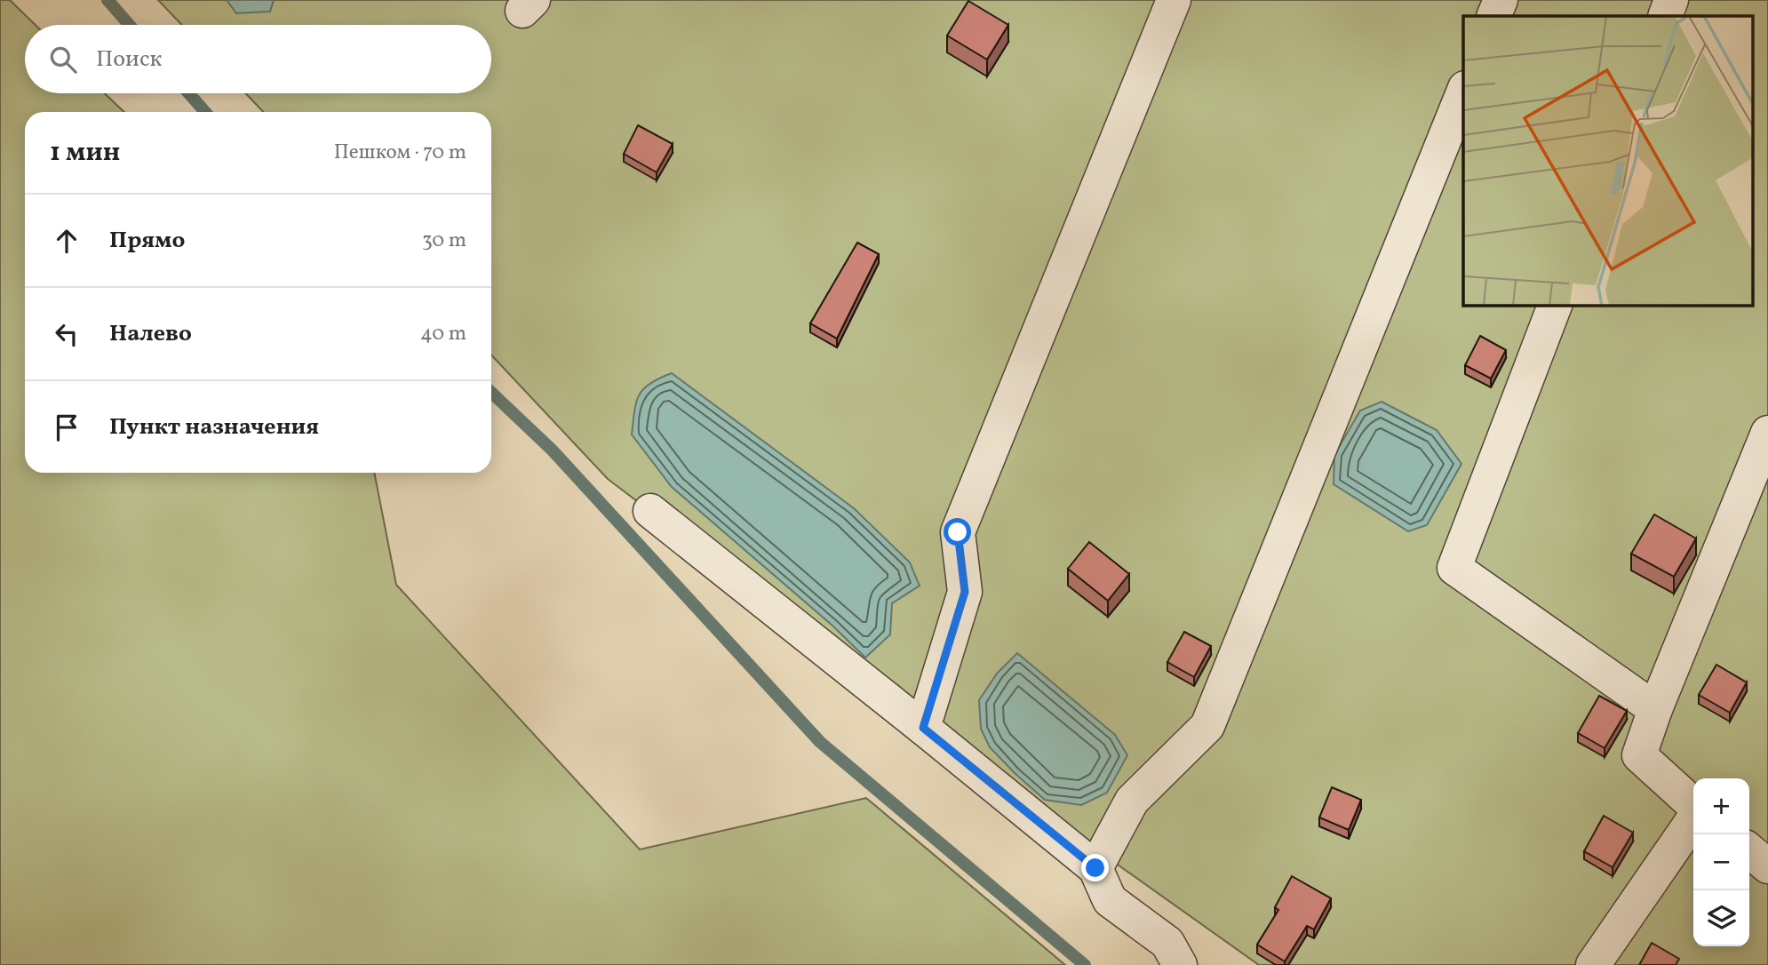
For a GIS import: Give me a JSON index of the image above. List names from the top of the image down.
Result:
{
  "page": {
    "search": "Поиск",
    "heading": ["1 мин", "Пешком · 70 m"],
    "list": [
      ["Прямо", "30 m"],
      ["Налево", "40 m"],
      "Пункт назначения"
    ],
    "map_buttons": ["+", "−"]
  }
}
